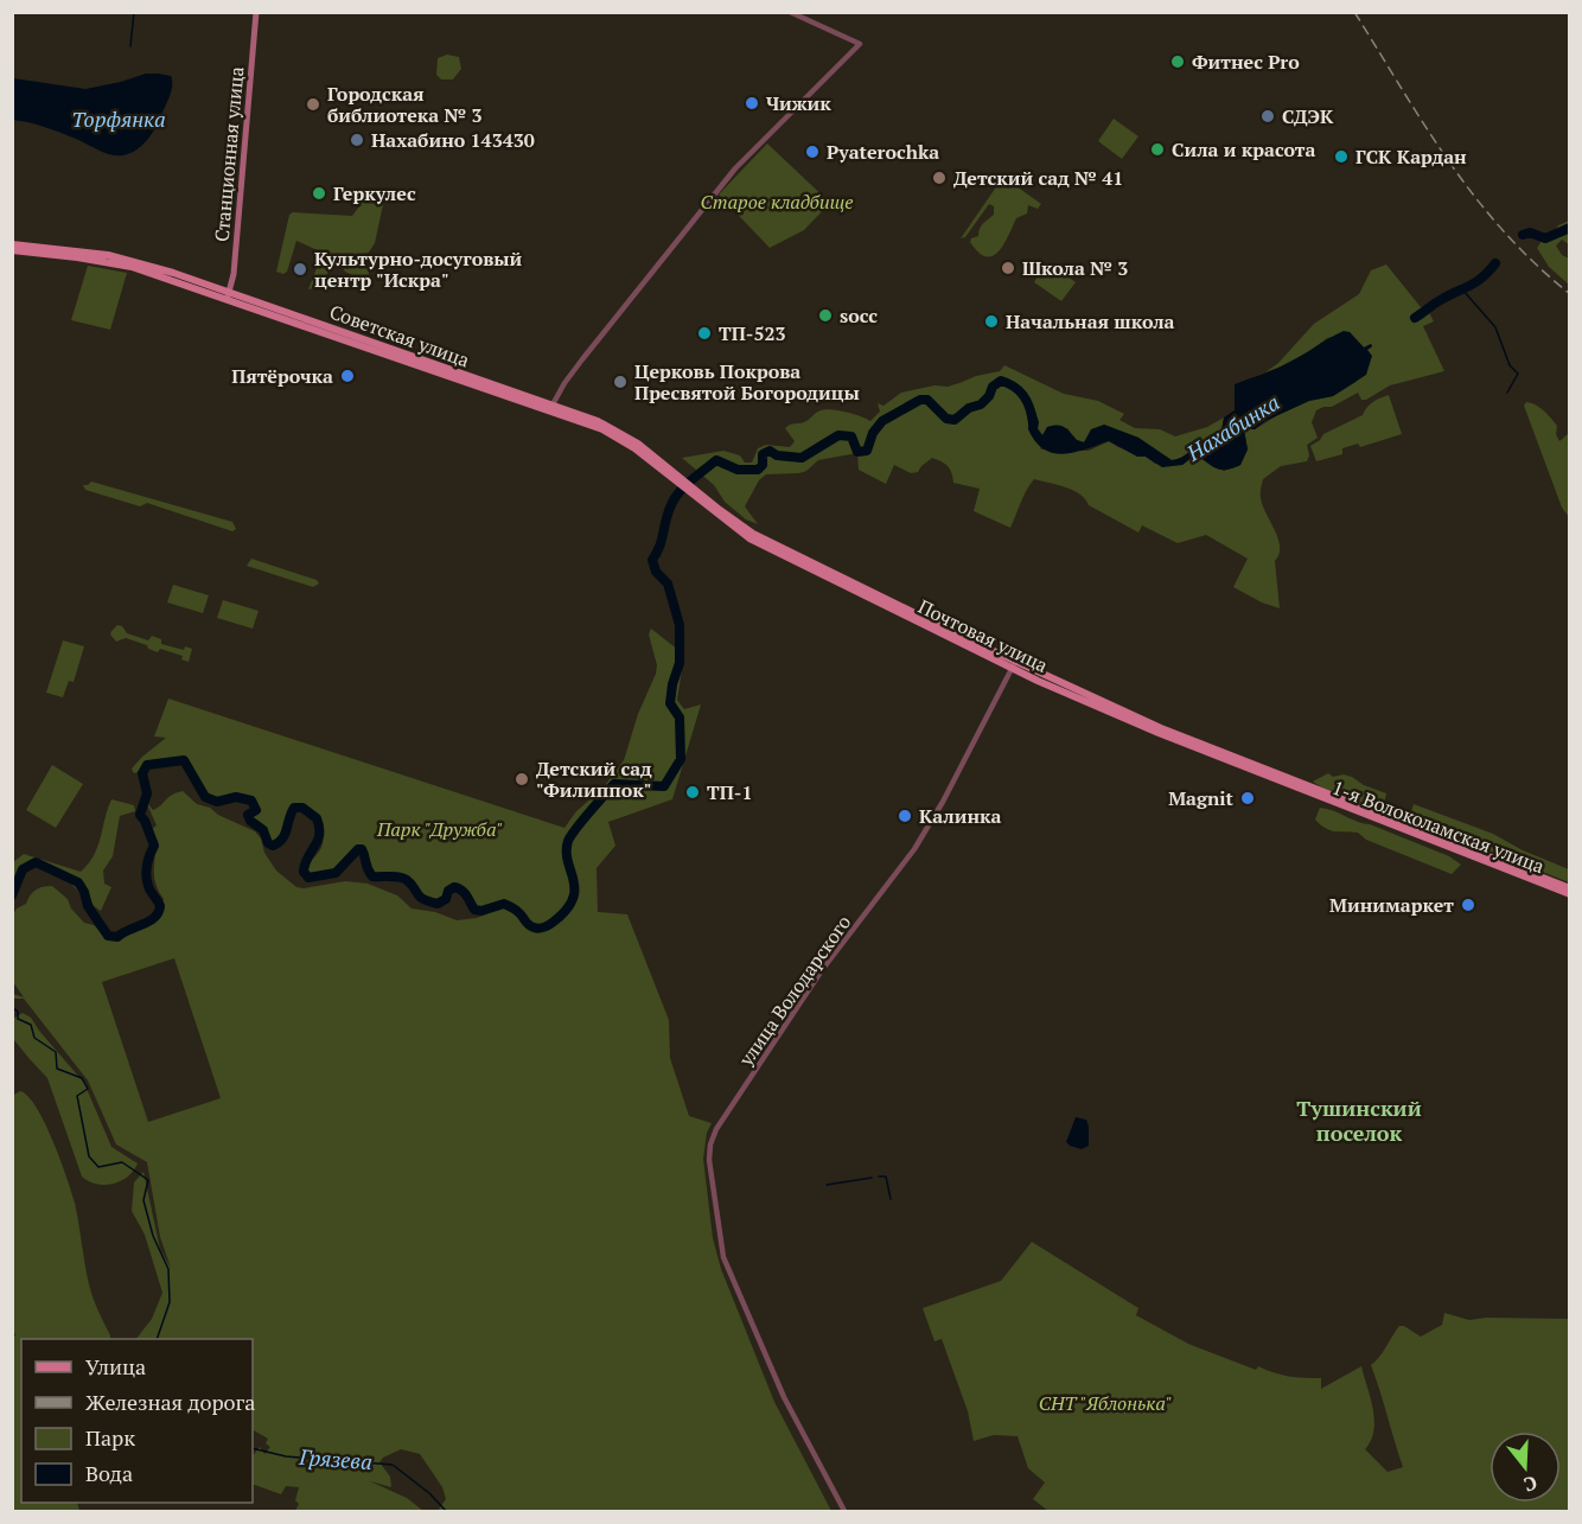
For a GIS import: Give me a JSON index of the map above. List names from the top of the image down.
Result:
{
  "streets": {
    "main road": [
      "Станционная улица",
      "Советская улица",
      "Почтовая улица",
      "1-я Волоколамская улица"
    ],
    "street": ["улица Володарского"]
  },
  "crossings": [
    ["Станционная улица", "Советская улица"],
    ["Советская улица", "Почтовая улица"],
    ["Почтовая улица", "1-я Волоколамская улица"],
    ["Почтовая улица", "улица Володарского"]
  ],
  "districts": ["Тушинский поселок"],
  "water": ["Торфянка", "Нахабинка", "Грязева"],
  "parks": ["Старое кладбище", "Парк \"Дружба\"", "СНТ \"Яблонька\""],
  "places": [
    "Фитнес Pro",
    "Чижик",
    "Городская библиотека № 3",
    "СДЭК",
    "Нахабино 143430",
    "Сила и красота",
    "Pyaterochka",
    "ГСК Кардан",
    "Детский сад № 41",
    "Геркулес",
    "Школа № 3",
    "Культурно-досуговый центр \"Искра\"",
    "socc",
    "Начальная школа",
    "ТП-523",
    "Пятёрочка",
    "Церковь Покрова Пресвятой Богородицы",
    "Детский сад \"Филиппок\"",
    "ТП-1",
    "Magnit",
    "Калинка",
    "Минимаркет"
  ],
  "legend": [
    "Улица",
    "Железная дорога",
    "Парк",
    "Вода"
  ],
  "north": "bottom"
}
